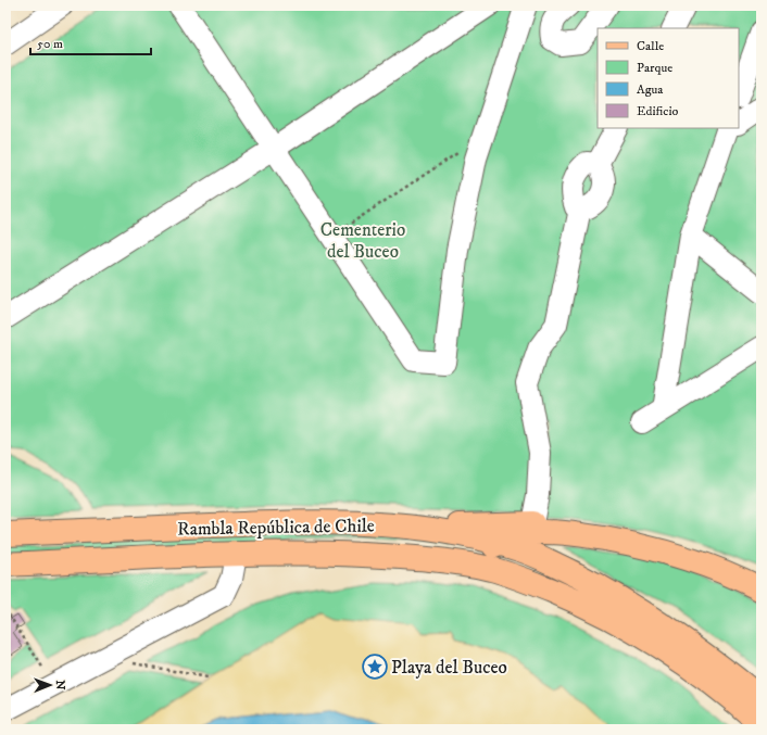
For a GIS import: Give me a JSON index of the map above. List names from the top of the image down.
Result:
{
  "streets": {
    "main road": ["Rambla República de Chile"]
  },
  "parks": ["Cementerio del Buceo"],
  "places": {
    "place": ["Playa del Buceo"]
  },
  "legend": [
    "Calle",
    "Parque",
    "Agua",
    "Edificio"
  ],
  "scale_bar": "50 m",
  "north": "right"
}
